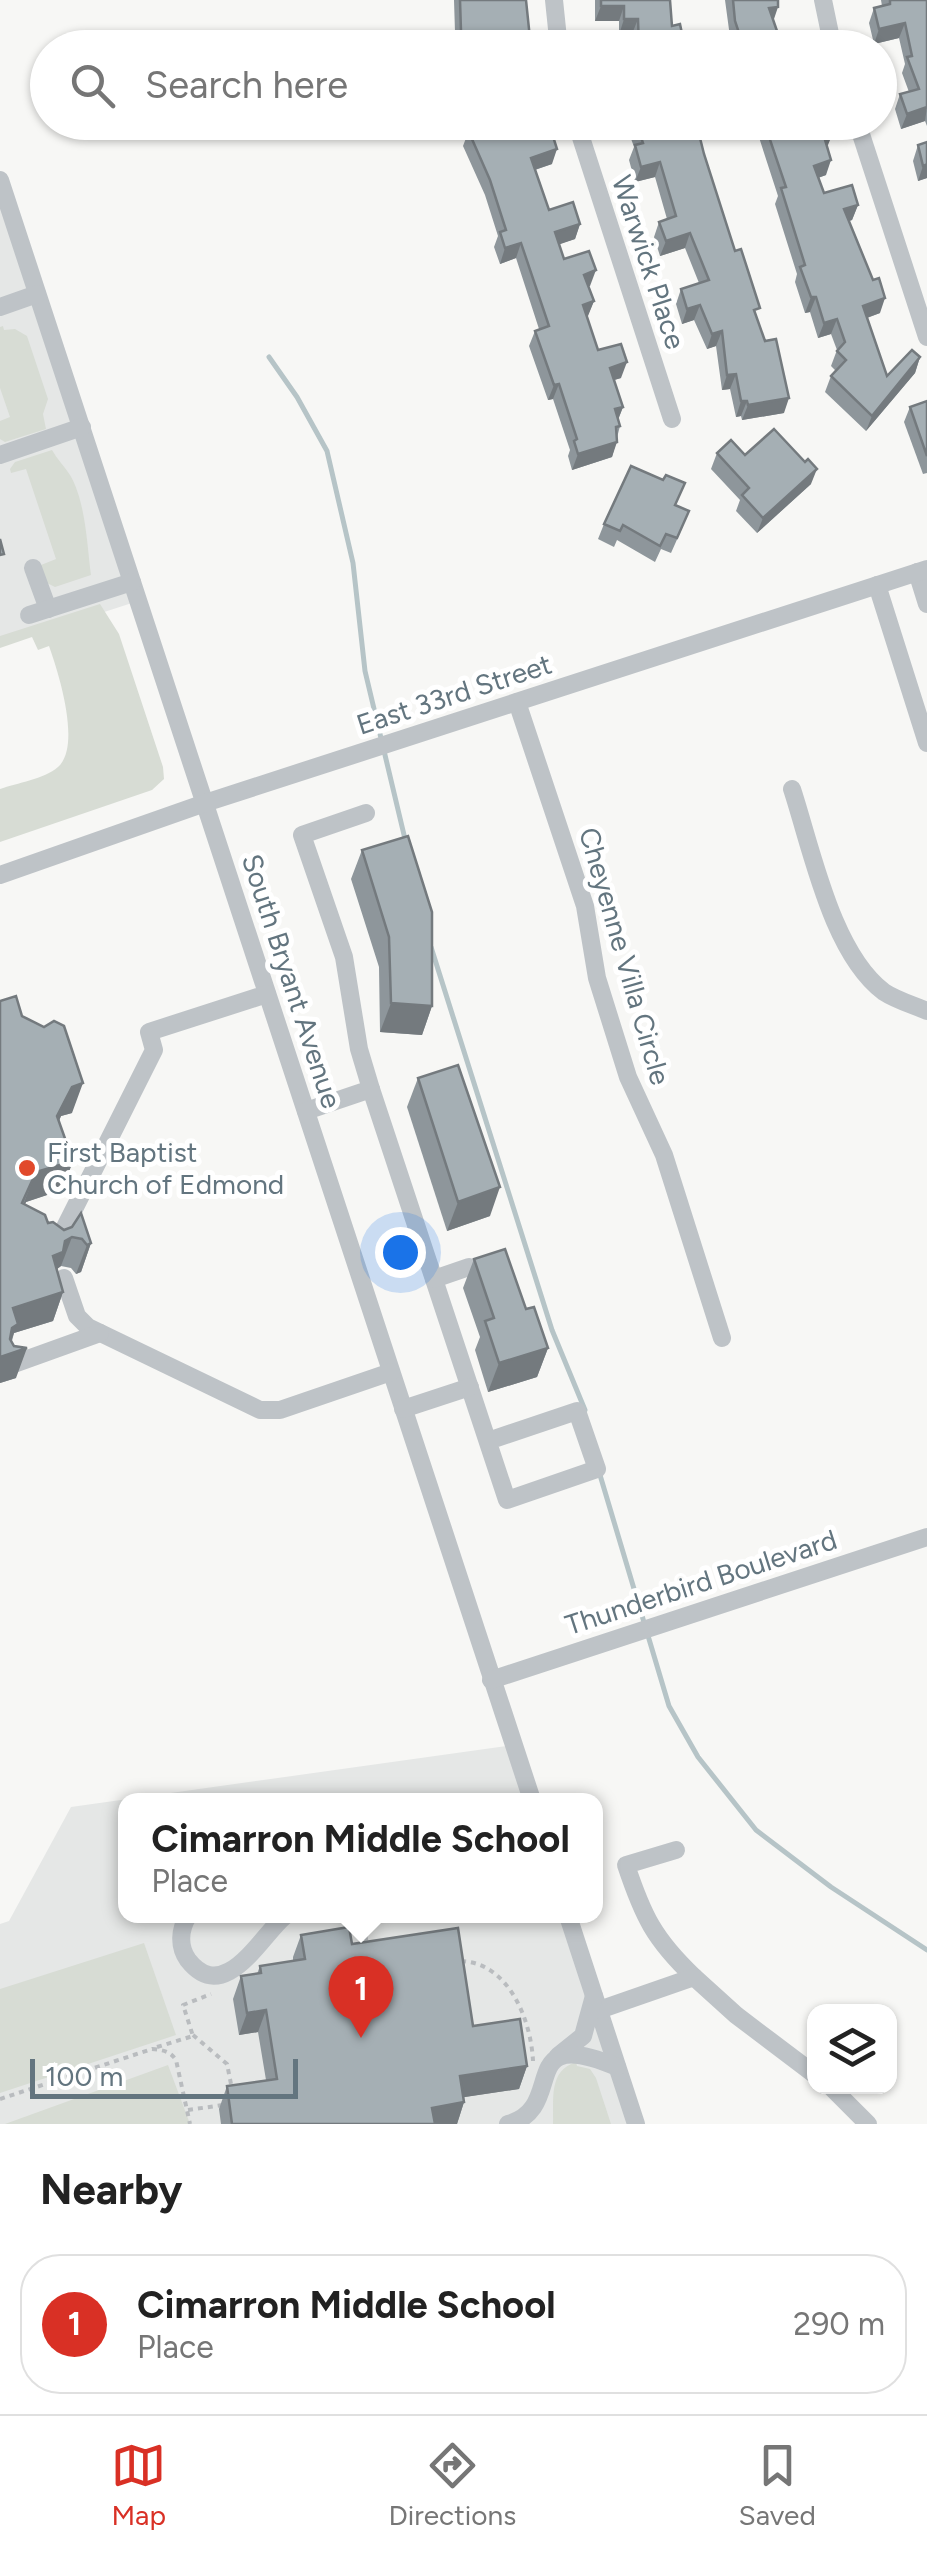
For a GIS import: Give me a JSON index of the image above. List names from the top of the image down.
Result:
{
  "streets": {
    "street": [
      "Warwick Place",
      "East 33rd Street",
      "Cheyenne Villa Circle",
      "South Bryant Avenue",
      "Thunderbird Boulevard"
    ]
  },
  "crossings": [
    ["East 33rd Street", "Cheyenne Villa Circle"],
    ["East 33rd Street", "South Bryant Avenue"],
    ["South Bryant Avenue", "Thunderbird Boulevard"]
  ],
  "places": ["First Baptist Church of Edmond"],
  "scale_bar": "100 m",
  "page": {
    "search": "Search here",
    "popup": ["Cimarron Middle School", "Place"],
    "pins": "1",
    "scale": "100 m",
    "heading": "Nearby",
    "list": [
      {
        "mark": "1",
        "name": "Cimarron Middle School",
        "note": "Place",
        "value": "290 m"
      }
    ],
    "nav": ["Map", "Directions", "Saved"]
  }
}
